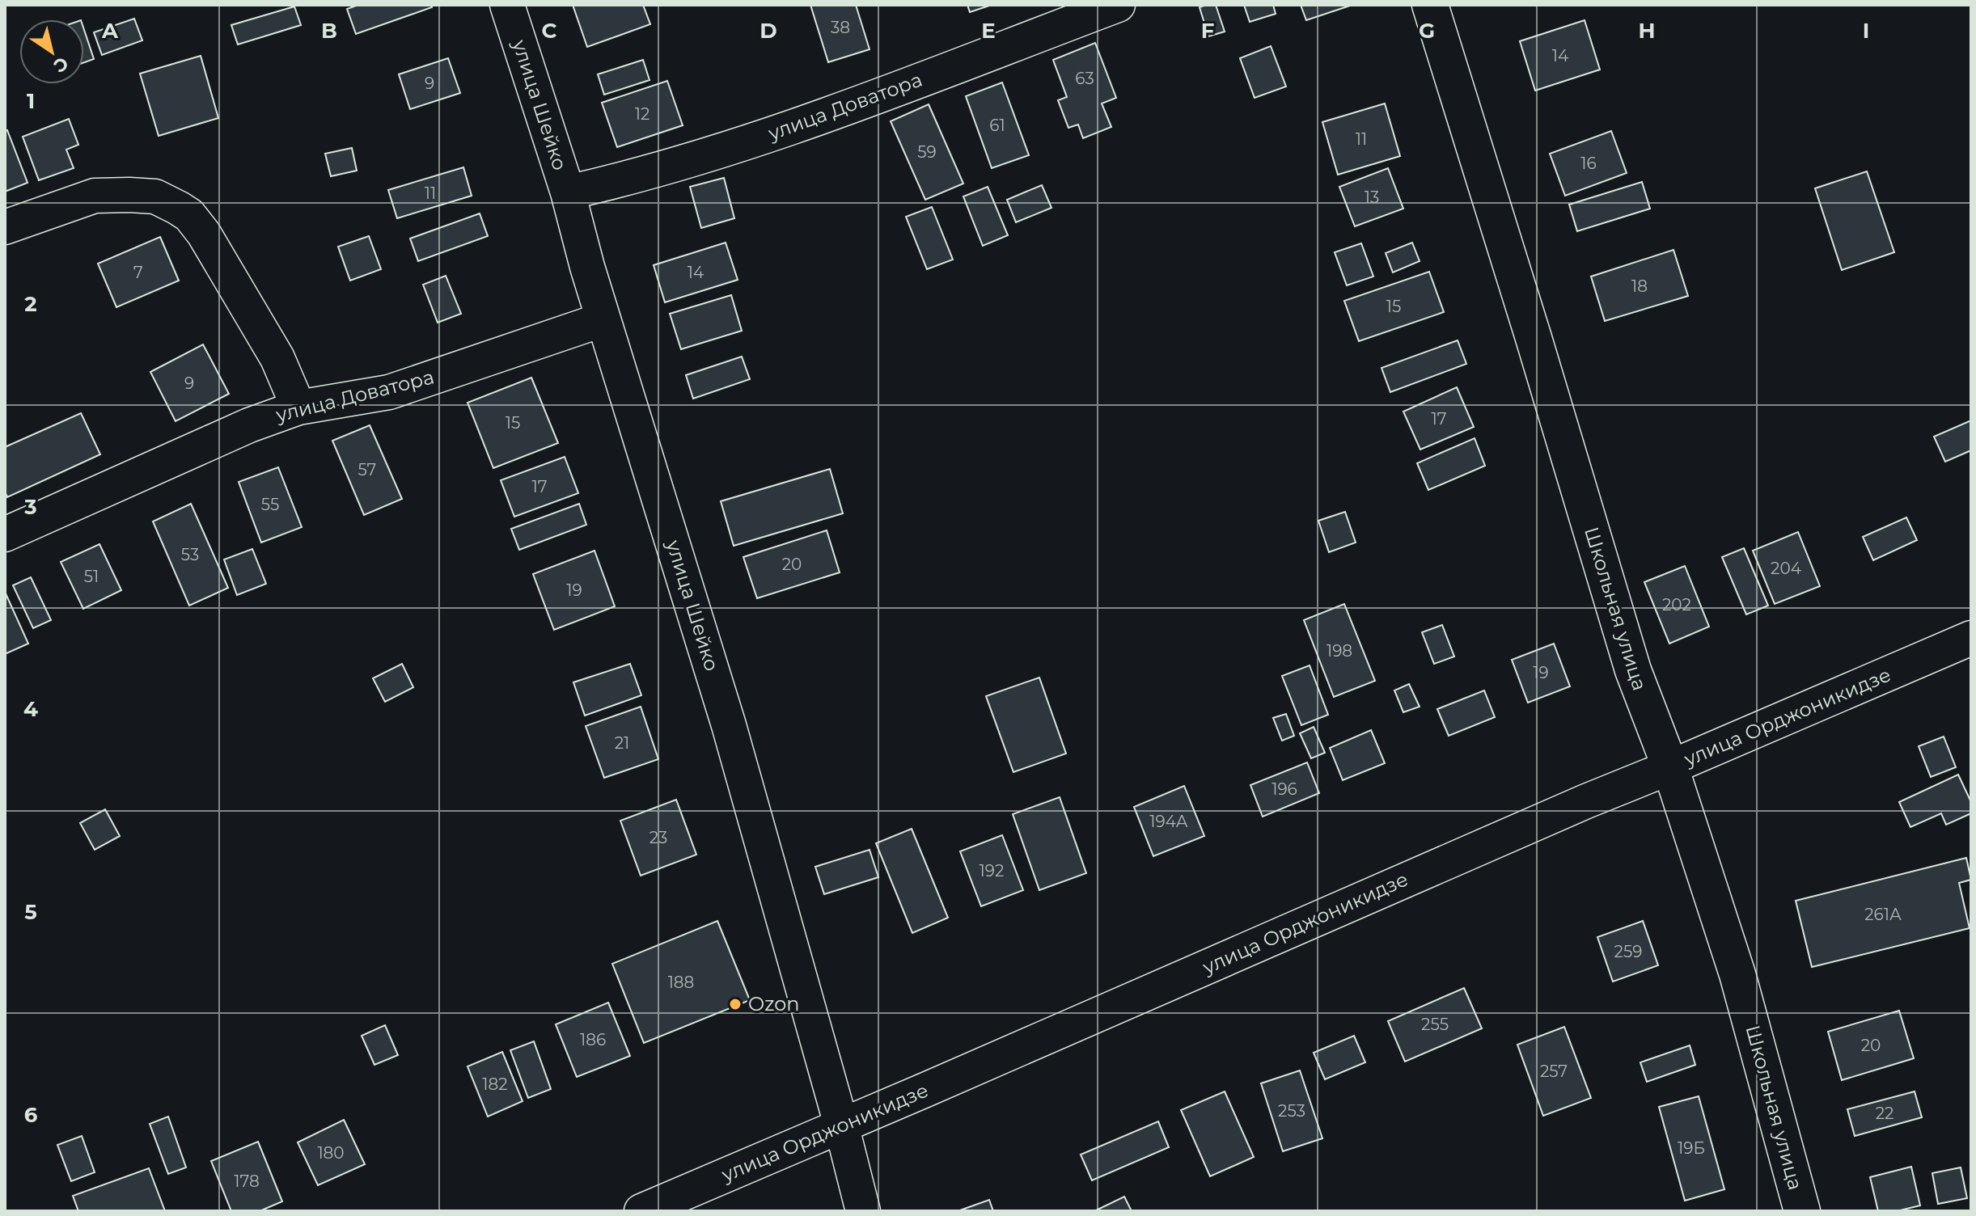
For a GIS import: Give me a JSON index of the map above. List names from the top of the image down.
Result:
{
  "streets": {
    "street": [
      "улица Шейко",
      "улица Доватора",
      "Школьная улица",
      "улица Орджоникидзе"
    ]
  },
  "crossings": [
    ["улица Шейко", "улица Доватора"],
    ["улица Шейко", "улица Орджоникидзе"],
    ["Школьная улица", "улица Орджоникидзе"]
  ],
  "places": ["Ozon"],
  "house_numbers": [
    "38",
    "14",
    "63",
    "9",
    "12",
    "61",
    "11",
    "59",
    "16",
    "11",
    "13",
    "7",
    "14",
    "18",
    "15",
    "9",
    "17",
    "15",
    "57",
    "17",
    "55",
    "53",
    "20",
    "204",
    "51",
    "19",
    "202",
    "198",
    "19",
    "21",
    "196",
    "194А",
    "23",
    "192",
    "261А",
    "259",
    "188",
    "255",
    "186",
    "20",
    "257",
    "182",
    "253",
    "22",
    "19Б",
    "180",
    "178"
  ],
  "north": "bottom right",
  "grid": {
    "columns": [
      "A",
      "B",
      "C",
      "D",
      "E",
      "F",
      "G",
      "H",
      "I"
    ],
    "rows": [
      "1",
      "2",
      "3",
      "4",
      "5",
      "6"
    ]
  }
}
